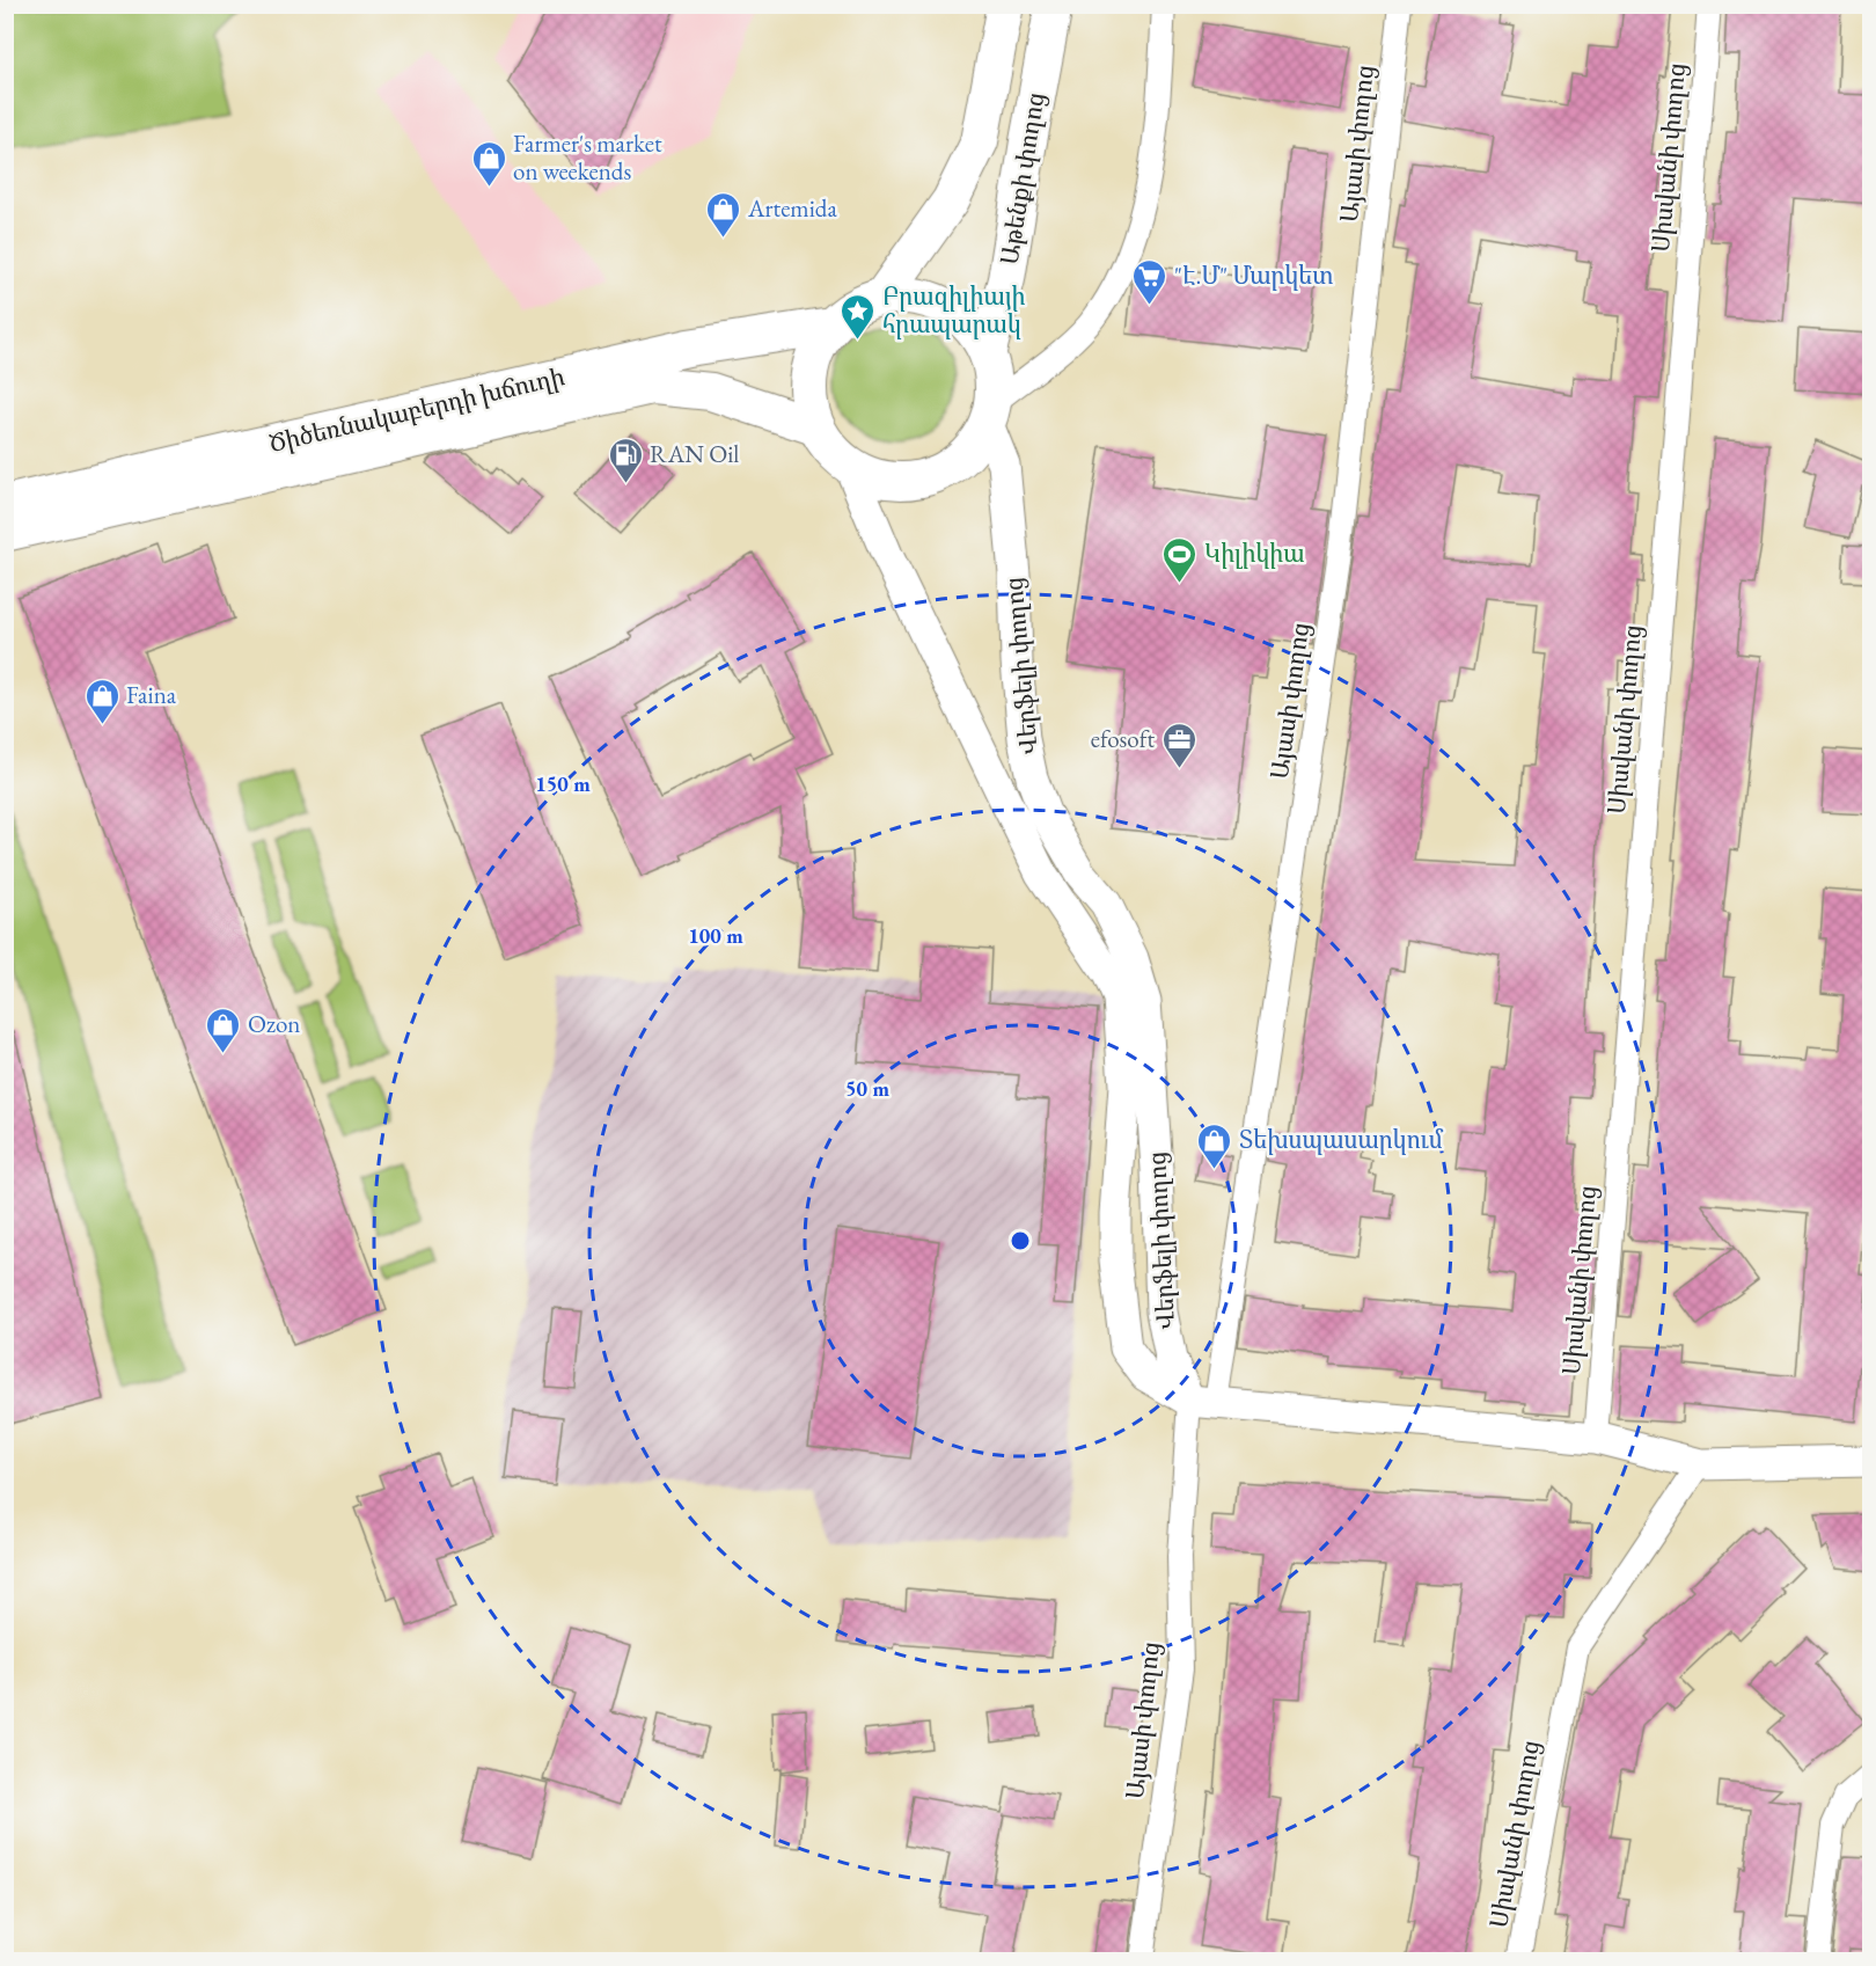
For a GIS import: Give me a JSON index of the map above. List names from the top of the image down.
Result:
{
  "streets": {
    "main road": ["Աթենքի փողոց", "Ծիծեռնակաբերդի խճուղի"],
    "street": ["Այասի փողոց", "Սիսվանի փողոց", "Վերֆելի փողոց"]
  },
  "crossings": [
    ["Այասի փողոց", "Վերֆելի փողոց"],
    ["Աթենքի փողոց", "Ծիծեռնակաբերդի խճուղի"],
    ["Աթենքի փողոց", "Վերֆելի փողոց"],
    ["Ծիծեռնակաբերդի խճուղի", "Վերֆելի փողոց"]
  ],
  "places": {
    "shop": [
      "Farmer's market on weekends",
      "Artemida",
      "Faina",
      "Ozon",
      "Տեխսպասարկում"
    ],
    "supermarket": ["\"Է.Մ\" Մարկետ"],
    "place": ["Բրազիլիայի հրապարակ"],
    "fuel station": ["RAN Oil"],
    "sports": ["Կիլիկիա"],
    "office": ["efosoft"]
  },
  "rings": ["150 m", "100 m", "50 m"]
}
